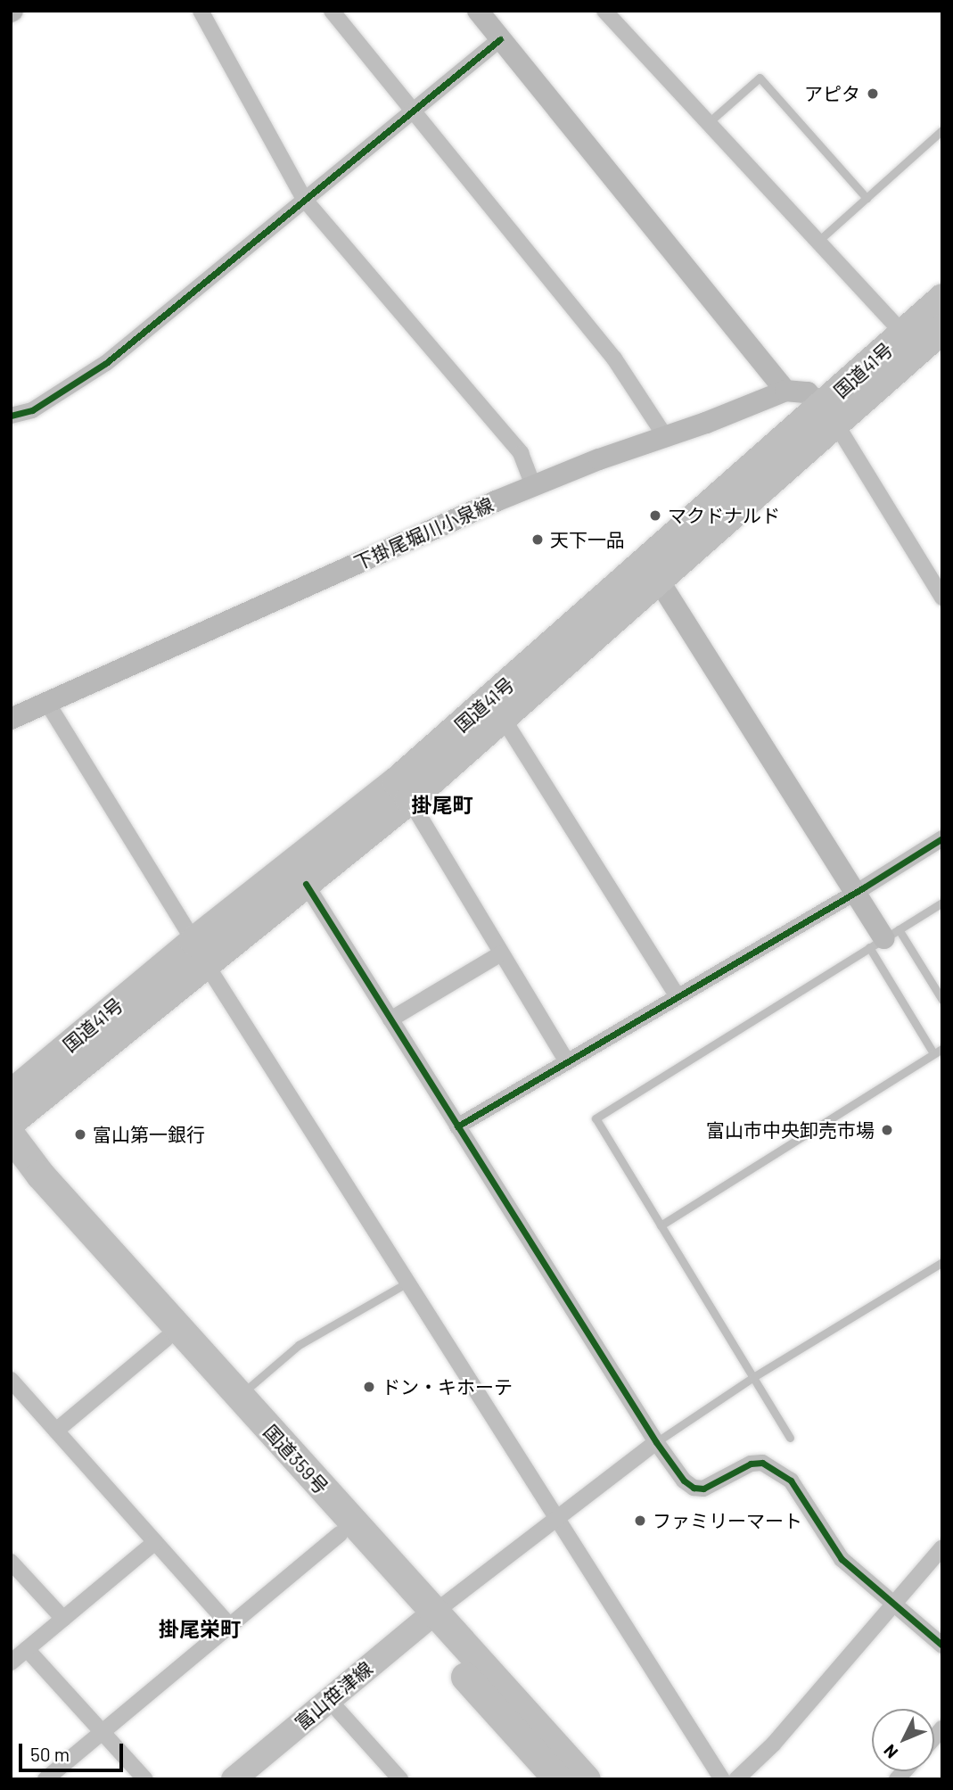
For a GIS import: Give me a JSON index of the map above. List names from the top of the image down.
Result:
{
  "streets": {
    "highway": ["国道41号", "国道359号"],
    "main road": ["富山笹津線"],
    "street": ["下掛尾堀川小泉線"]
  },
  "crossings": [
    ["国道359号", "富山笹津線"]
  ],
  "districts": ["掛尾町", "掛尾栄町"],
  "places": [
    "アピタ",
    "マクドナルド",
    "天下一品",
    "富山市中央卸売市場",
    "富山第一銀行",
    "ドン・キホーテ",
    "ファミリーマート"
  ],
  "scale_bar": "50 m",
  "north": "bottom left"
}
